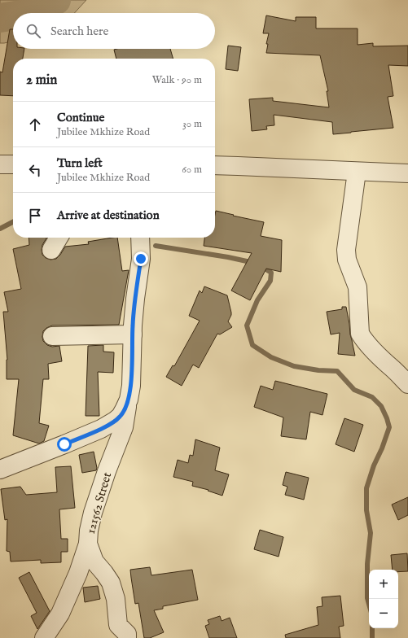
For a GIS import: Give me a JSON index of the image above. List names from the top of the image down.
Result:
{
  "streets": {
    "street": ["121562 Street"]
  },
  "page": {
    "search": "Search here",
    "heading": ["2 min", "Walk · 90 m"],
    "list": [
      ["Continue", "Jubilee Mkhize Road", "30 m"],
      ["Turn left", "Jubilee Mkhize Road", "60 m"],
      "Arrive at destination"
    ],
    "map_buttons": ["+", "−"]
  }
}
